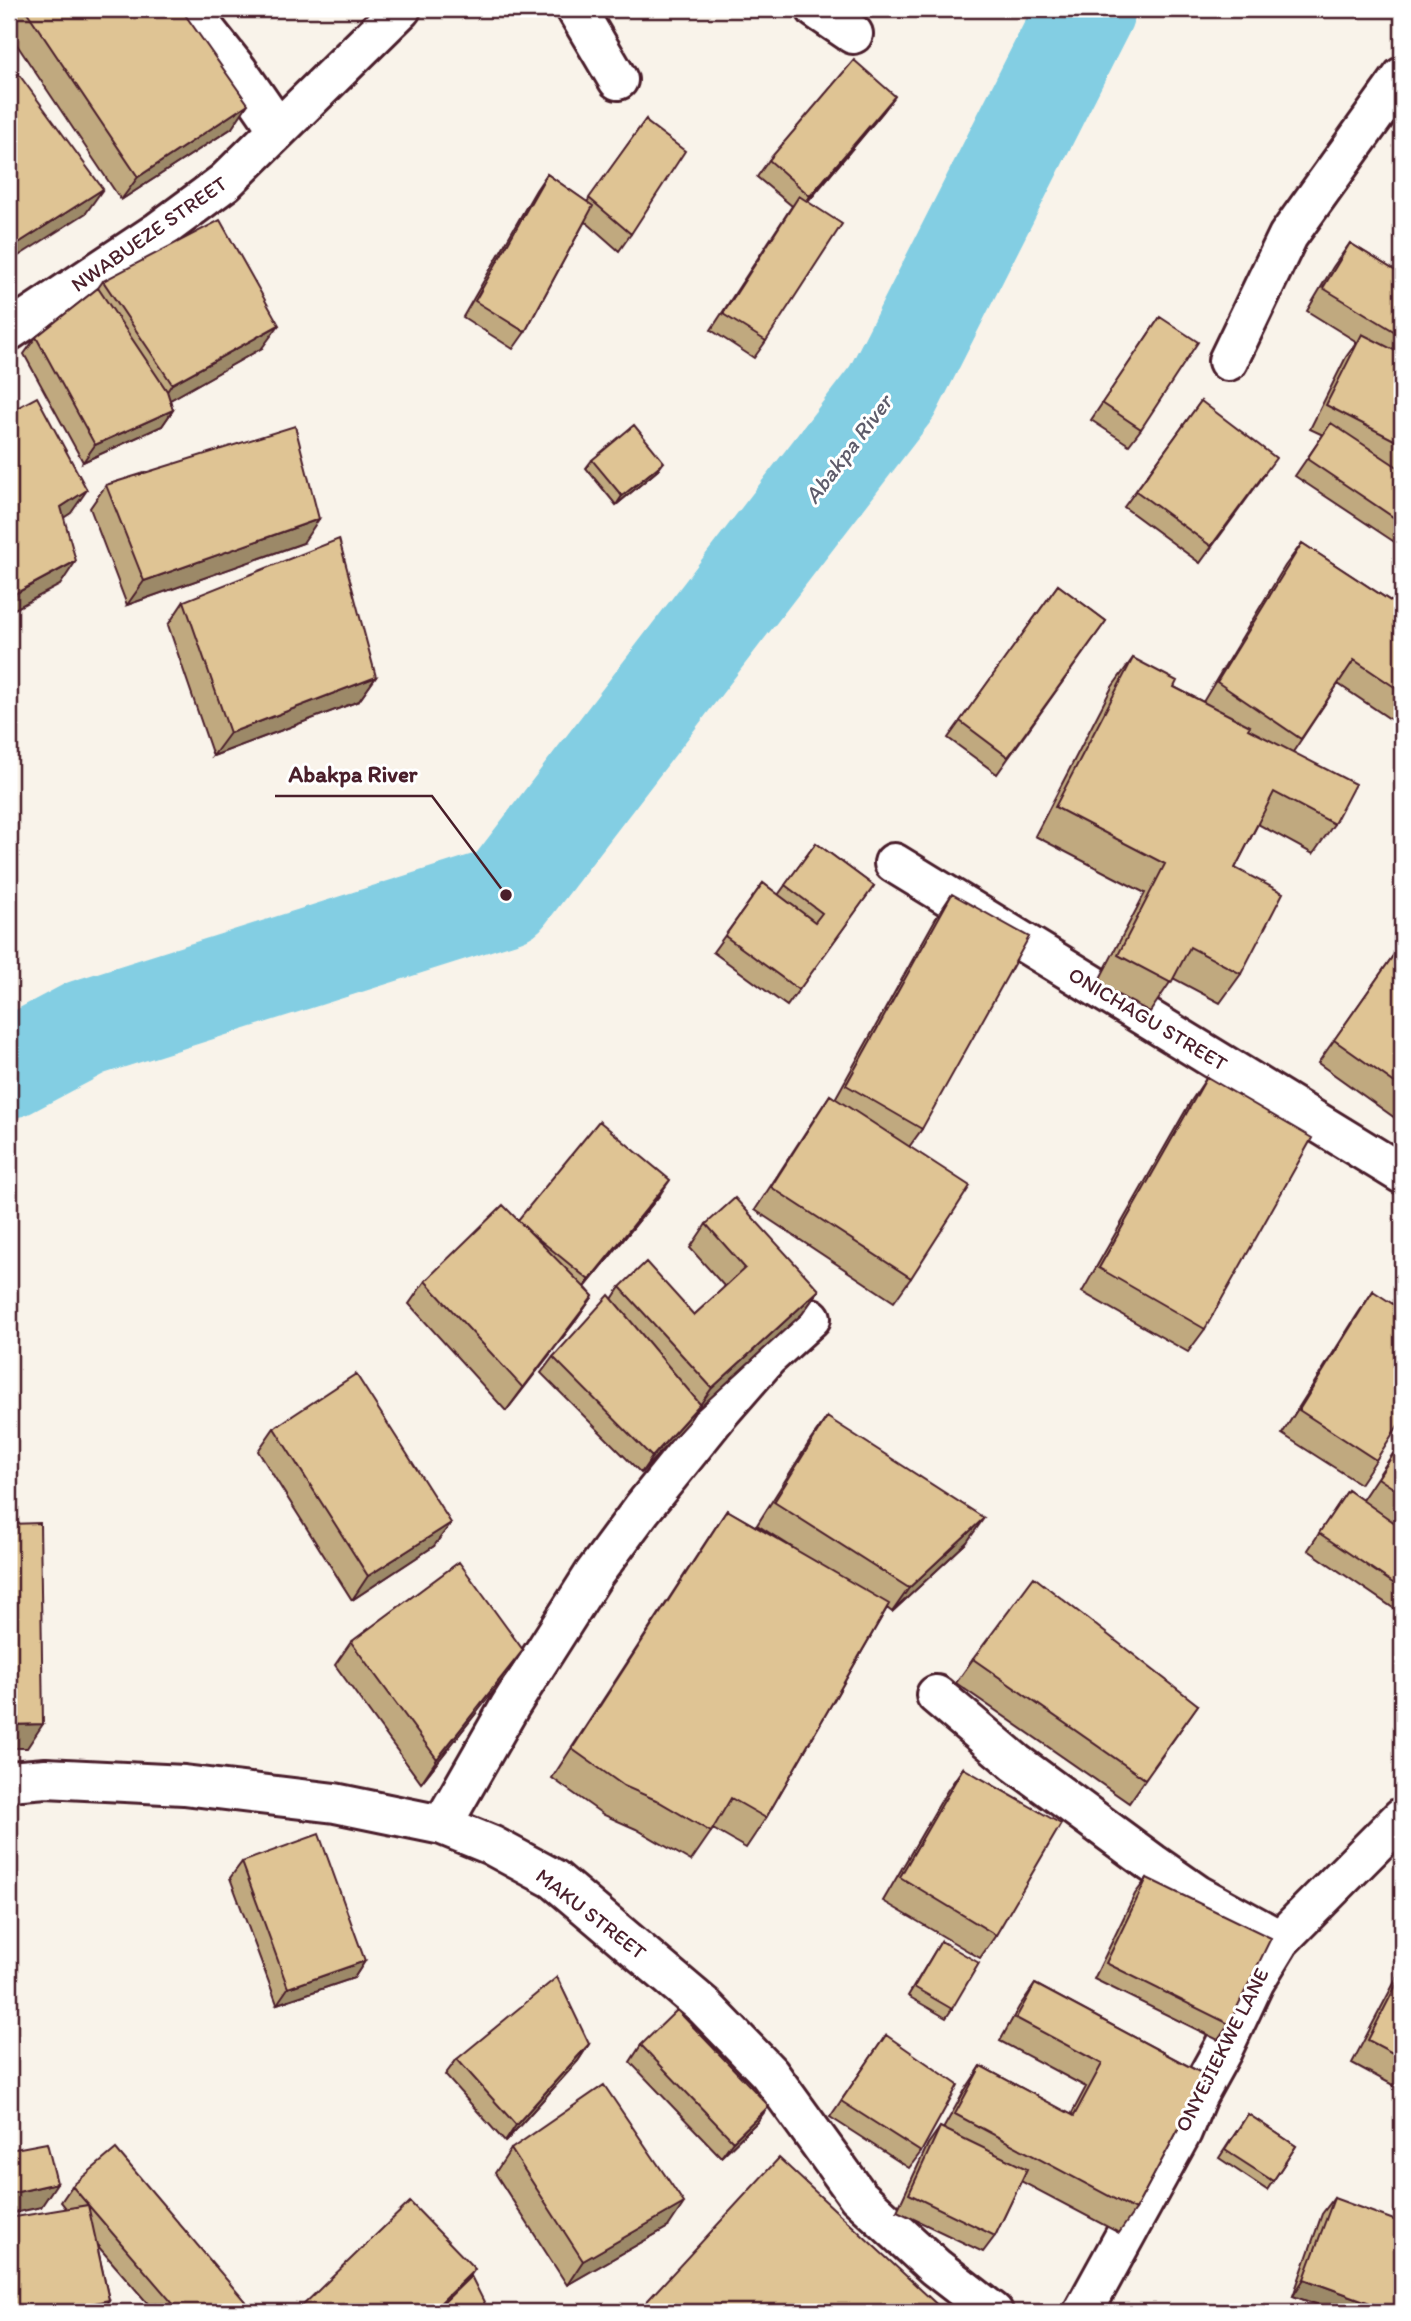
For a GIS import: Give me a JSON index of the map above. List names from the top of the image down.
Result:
{
  "streets": {
    "street": [
      "NWABUEZE STREET",
      "ONICHAGU STREET",
      "MAKU STREET",
      "ONYEJIEKWE LANE"
    ]
  },
  "water": ["Abakpa River"],
  "places": ["Abakpa River"]
}
